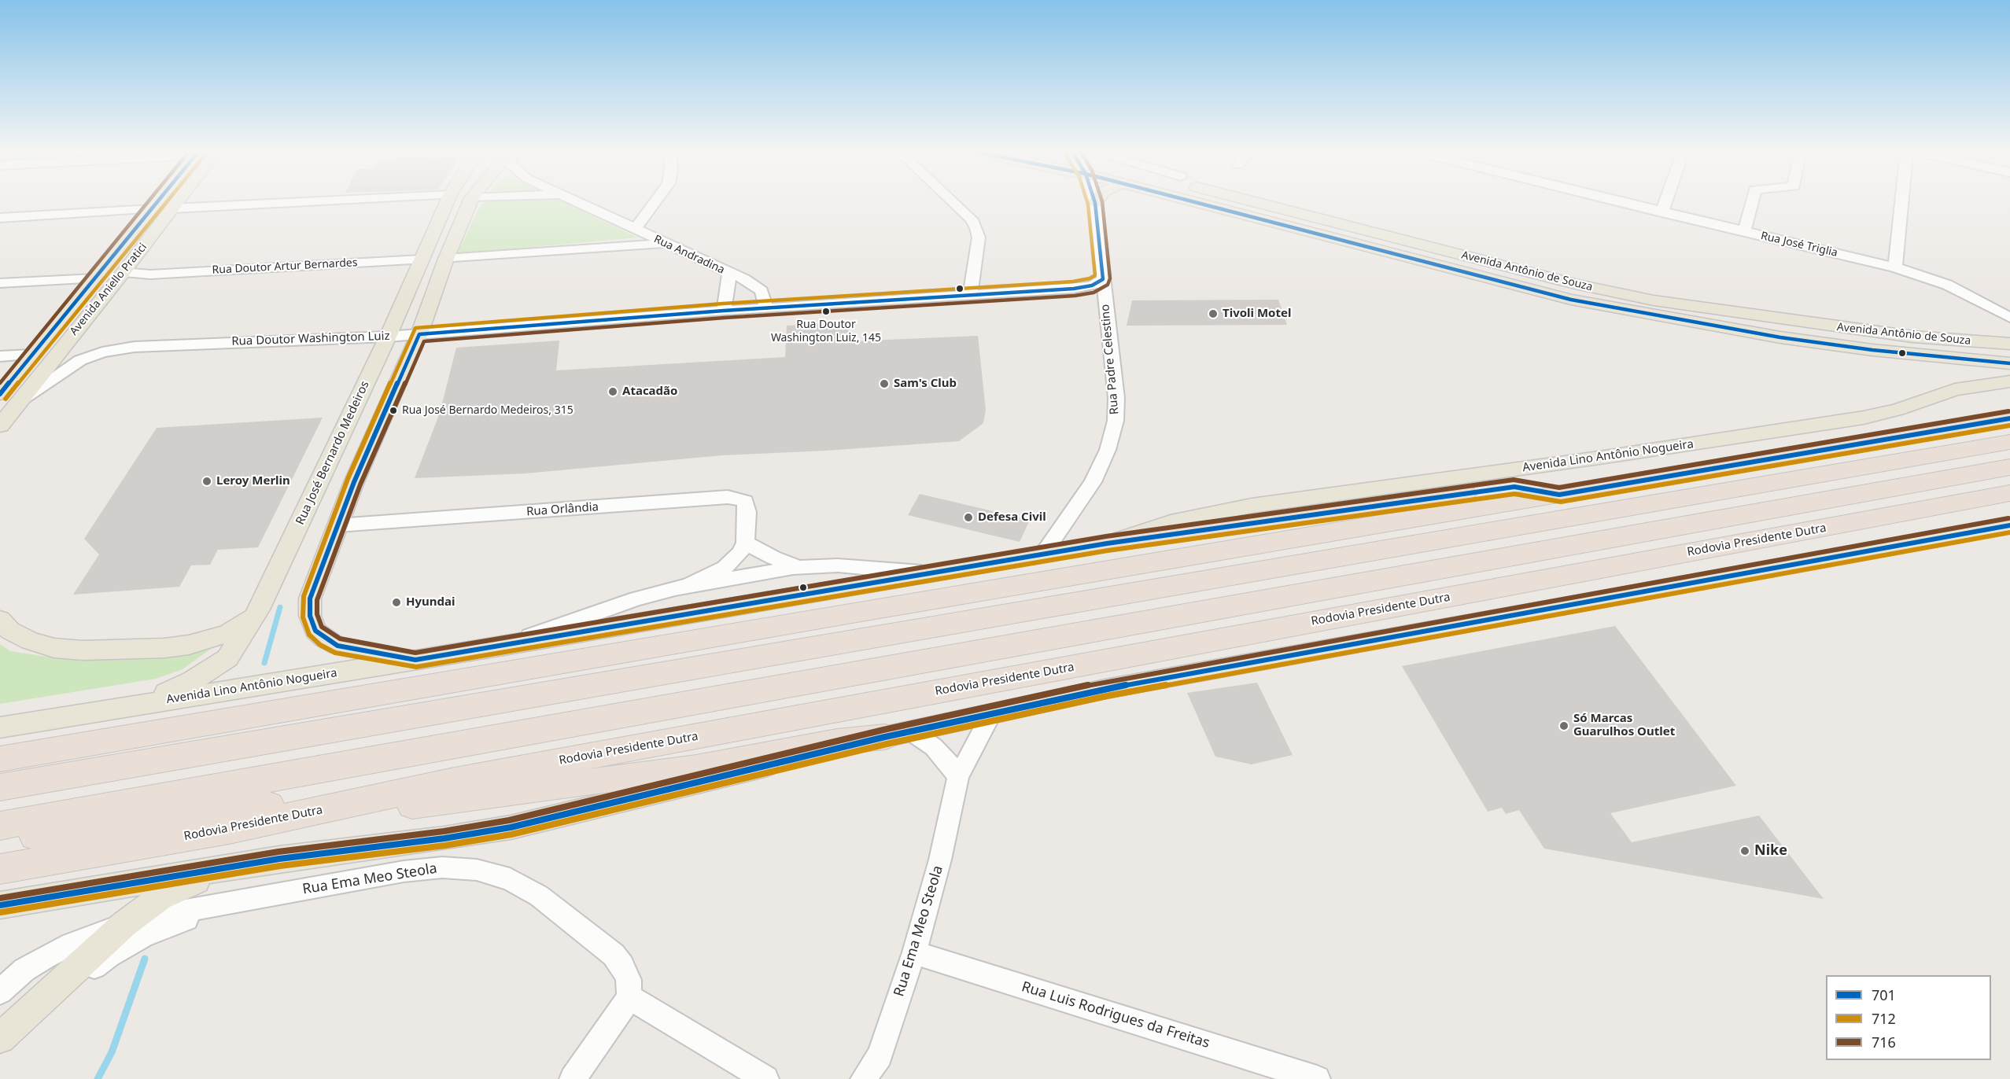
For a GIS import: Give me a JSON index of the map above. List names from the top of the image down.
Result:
{
  "streets": {
    "highway": ["Rodovia Presidente Dutra"],
    "main road": [
      "Avenida Antônio de Souza",
      "Avenida Aniello Pratici",
      "Rua José Bernardo Medeiros",
      "Avenida Lino Antônio Nogueira"
    ],
    "street": [
      "Rua José Triglia",
      "Rua Andradina",
      "Rua Doutor Artur Bernardes",
      "Rua Doutor Washington Luiz",
      "Rua Padre Celestino",
      "Rua Orlândia",
      "Rua Ema Meo Steola",
      "Rua Luis Rodrigues da Freitas"
    ]
  },
  "crossings": [
    ["Rua Andradina", "Rua Doutor Washington Luiz"],
    ["Rua Doutor Artur Bernardes", "Avenida Aniello Pratici"],
    ["Rua Doutor Artur Bernardes", "Rua José Bernardo Medeiros"],
    ["Avenida Aniello Pratici", "Rua Doutor Washington Luiz"],
    ["Rua Doutor Washington Luiz", "Rua Padre Celestino"],
    ["Rua Doutor Washington Luiz", "Rua José Bernardo Medeiros"],
    ["Rua Padre Celestino", "Avenida Lino Antônio Nogueira"],
    ["Rua José Bernardo Medeiros", "Avenida Lino Antônio Nogueira"],
    ["Rua Ema Meo Steola", "Rua Luis Rodrigues da Freitas"]
  ],
  "places": [
    "Rua Doutor Washington Luiz, 145",
    "Tivoli Motel",
    "Sam's Club",
    "Atacadão",
    "Rua José Bernardo Medeiros, 315",
    "Leroy Merlin",
    "Defesa Civil",
    "Hyundai",
    "Só Marcas Guarulhos Outlet",
    "Nike"
  ],
  "lines": ["transit line 701", "transit line 712", "transit line 716"],
  "legend": ["701", "712", "716"]
}
